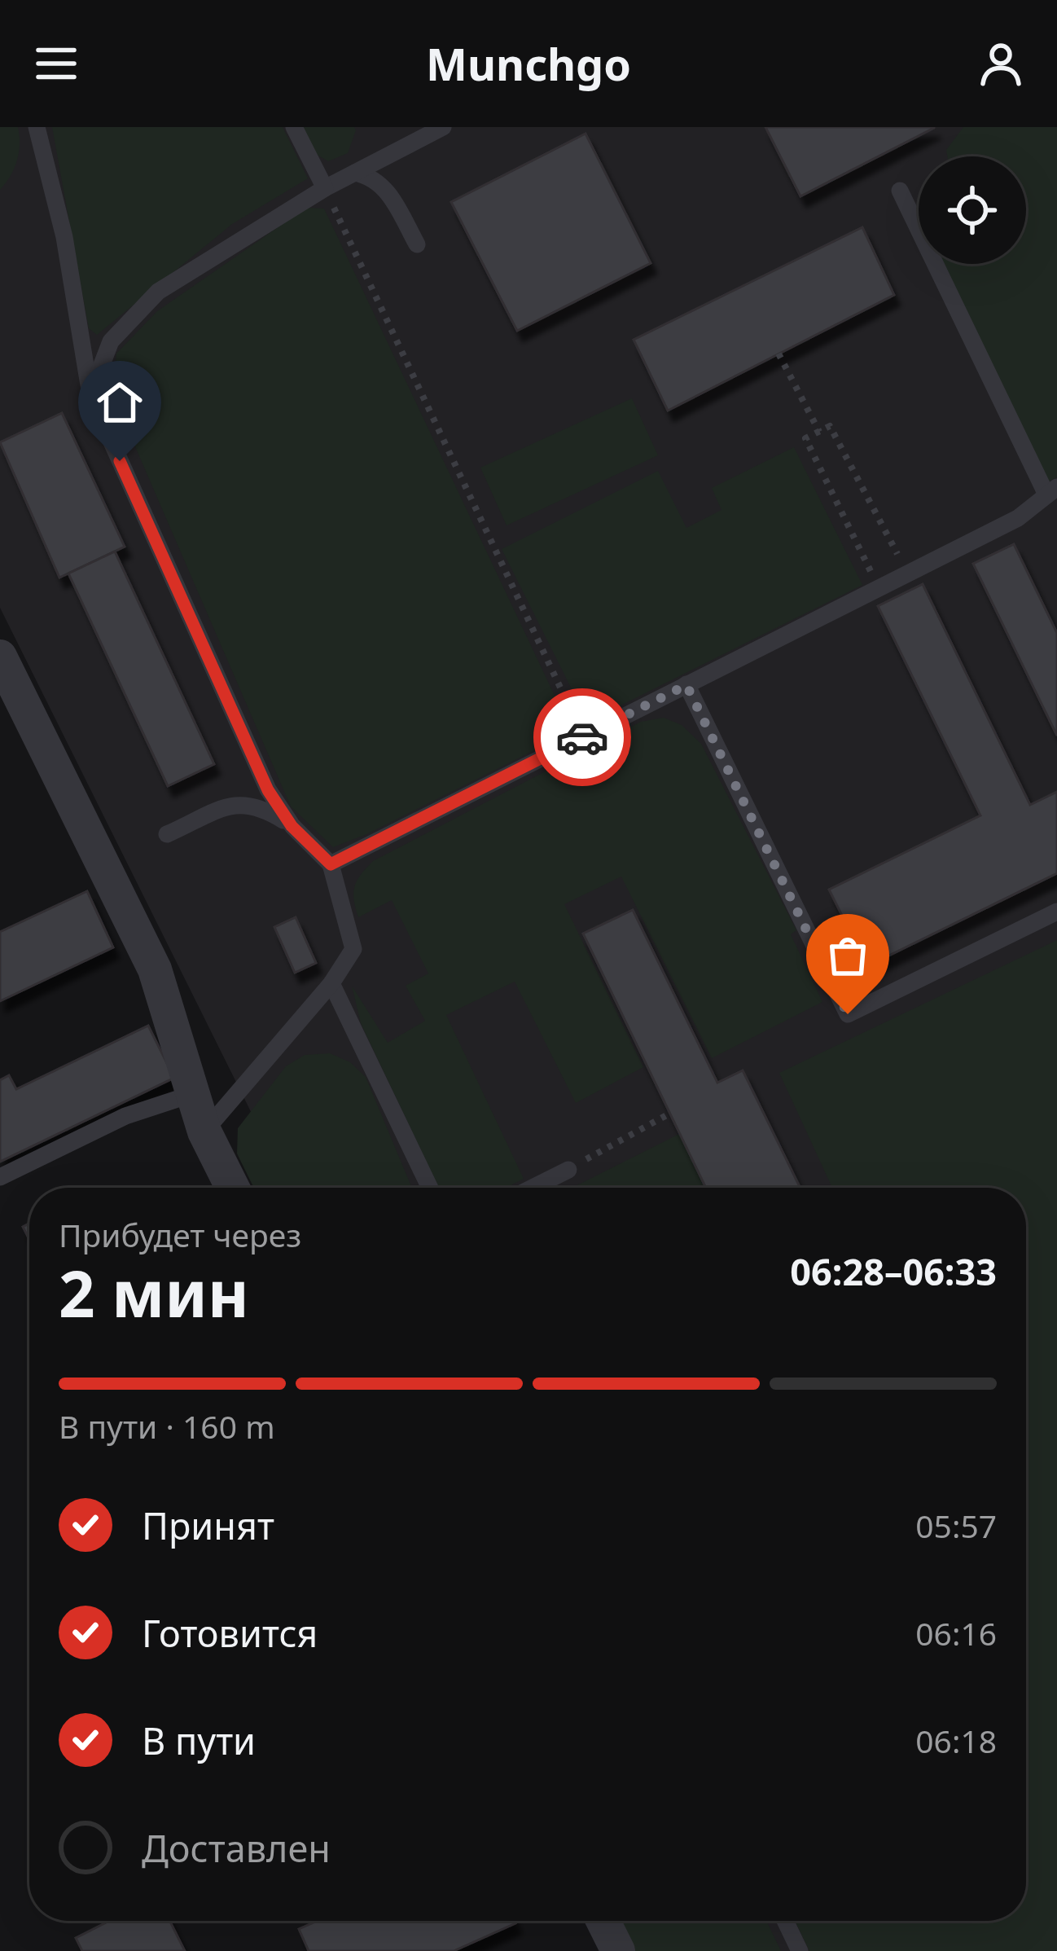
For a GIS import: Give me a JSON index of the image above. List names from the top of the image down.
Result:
{
  "page": {
    "header": "Munchgo",
    "heading": ["2 мин", "Прибудет через", "06:28–06:33"],
    "bar": "В пути · 160 m",
    "list": [
      ["Принят", "05:57"],
      ["Готовится", "06:16"],
      ["В пути", "06:18"],
      "Доставлен"
    ]
  }
}
